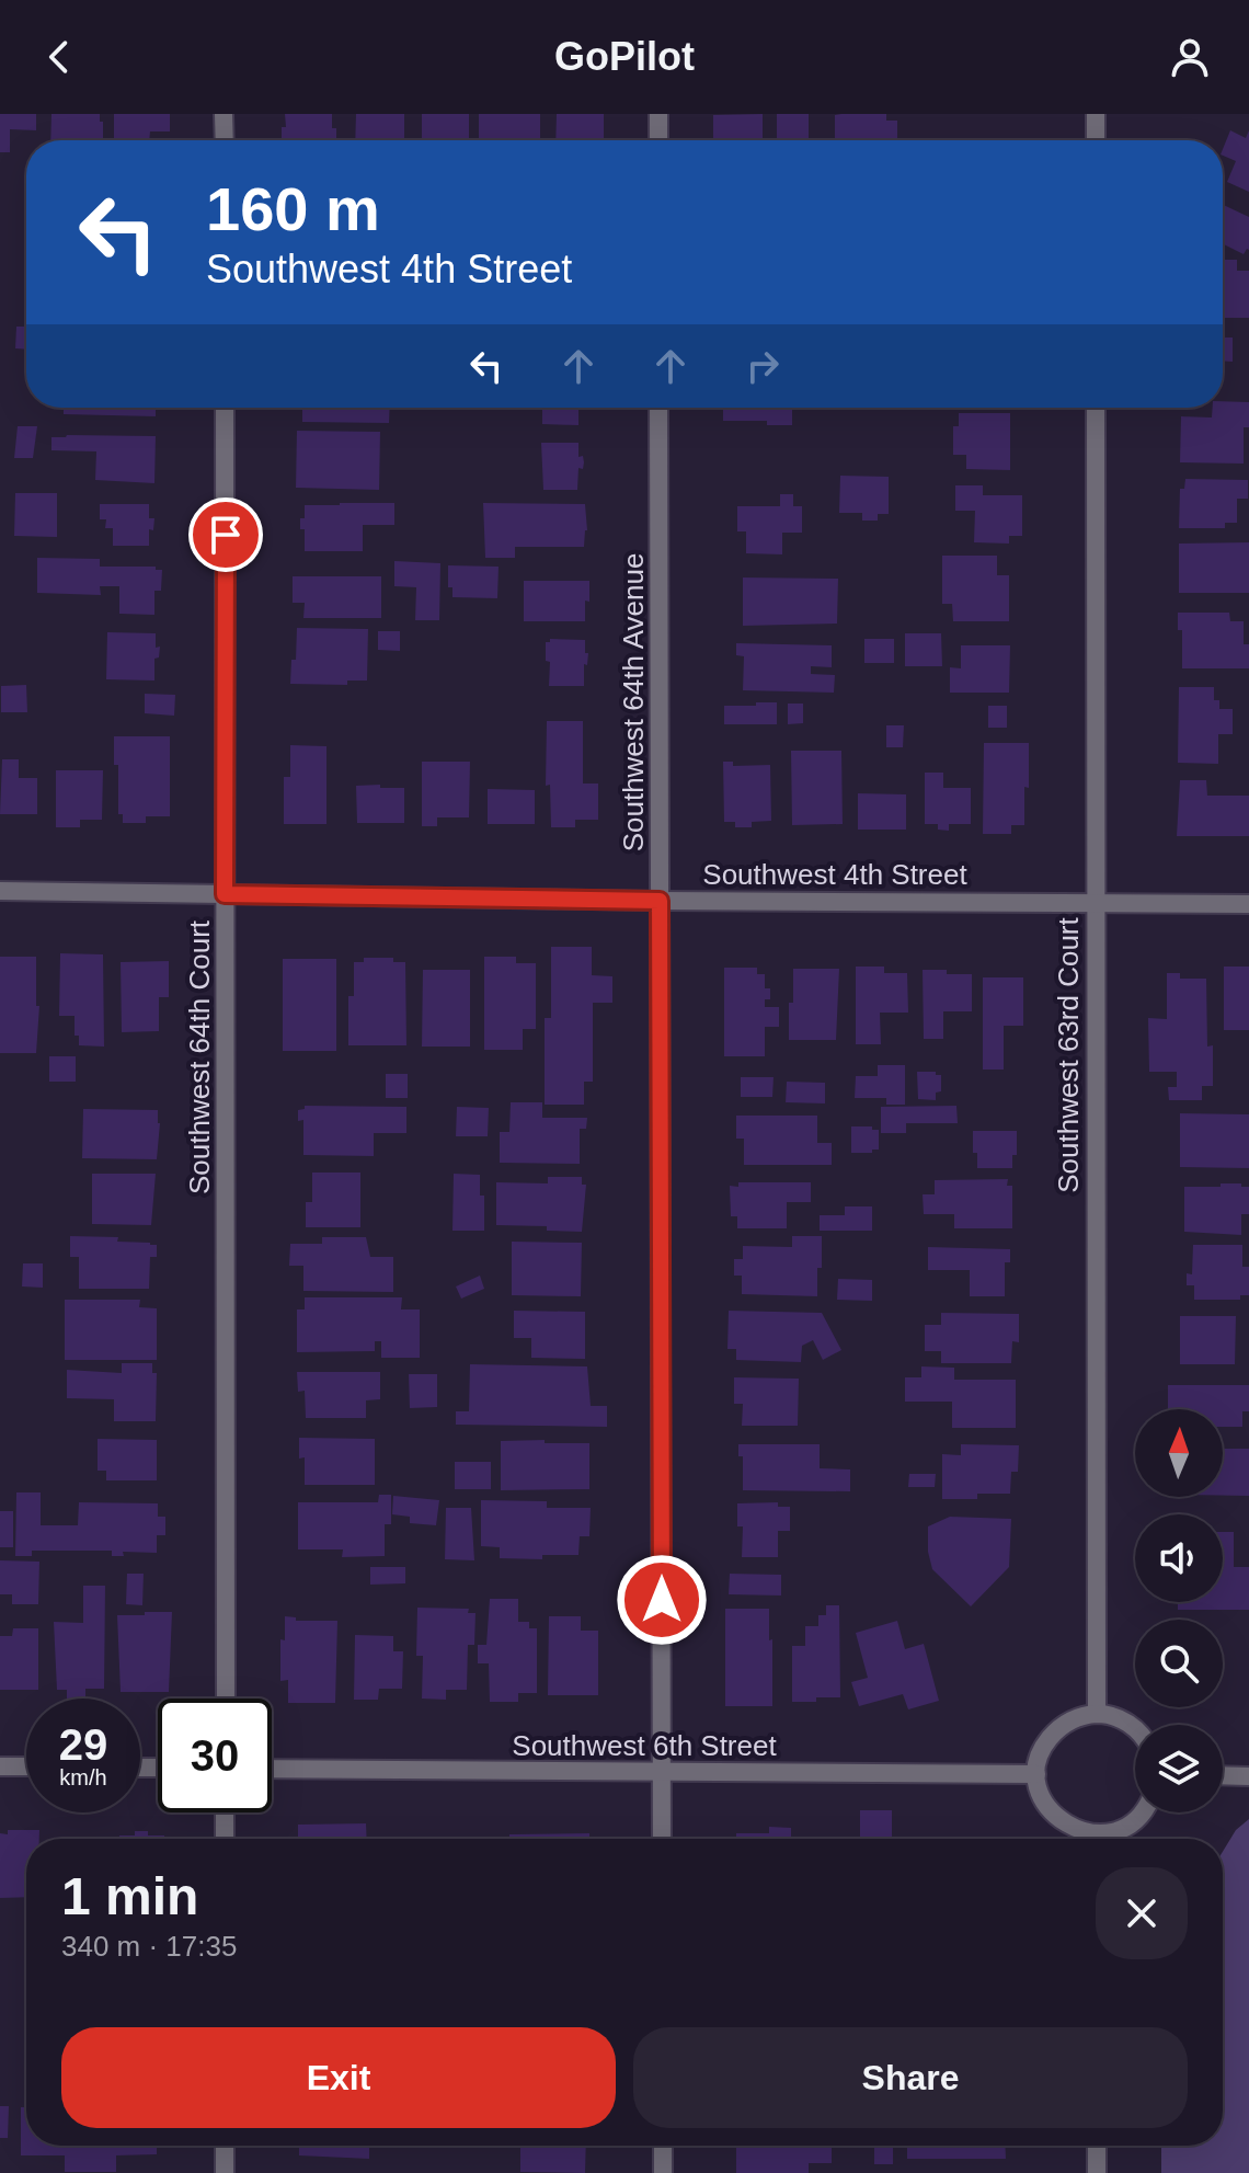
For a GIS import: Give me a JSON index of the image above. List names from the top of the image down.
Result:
{
  "streets": {
    "street": [
      "Southwest 64th Avenue",
      "Southwest 4th Street",
      "Southwest 63rd Court",
      "Southwest 64th Court",
      "Southwest 6th Street"
    ]
  },
  "crossings": [
    ["Southwest 64th Avenue", "Southwest 4th Street"],
    ["Southwest 64th Avenue", "Southwest 6th Street"],
    ["Southwest 4th Street", "Southwest 63rd Court"],
    ["Southwest 4th Street", "Southwest 64th Court"]
  ],
  "north": "top",
  "page": {
    "header": "GoPilot",
    "turn": ["160 m", "Southwest 4th Street"],
    "speed": "29 km/h",
    "limit": "30",
    "heading": ["1 min", "340 m · 17:35"],
    "buttons": ["Exit", "Share"]
  }
}
